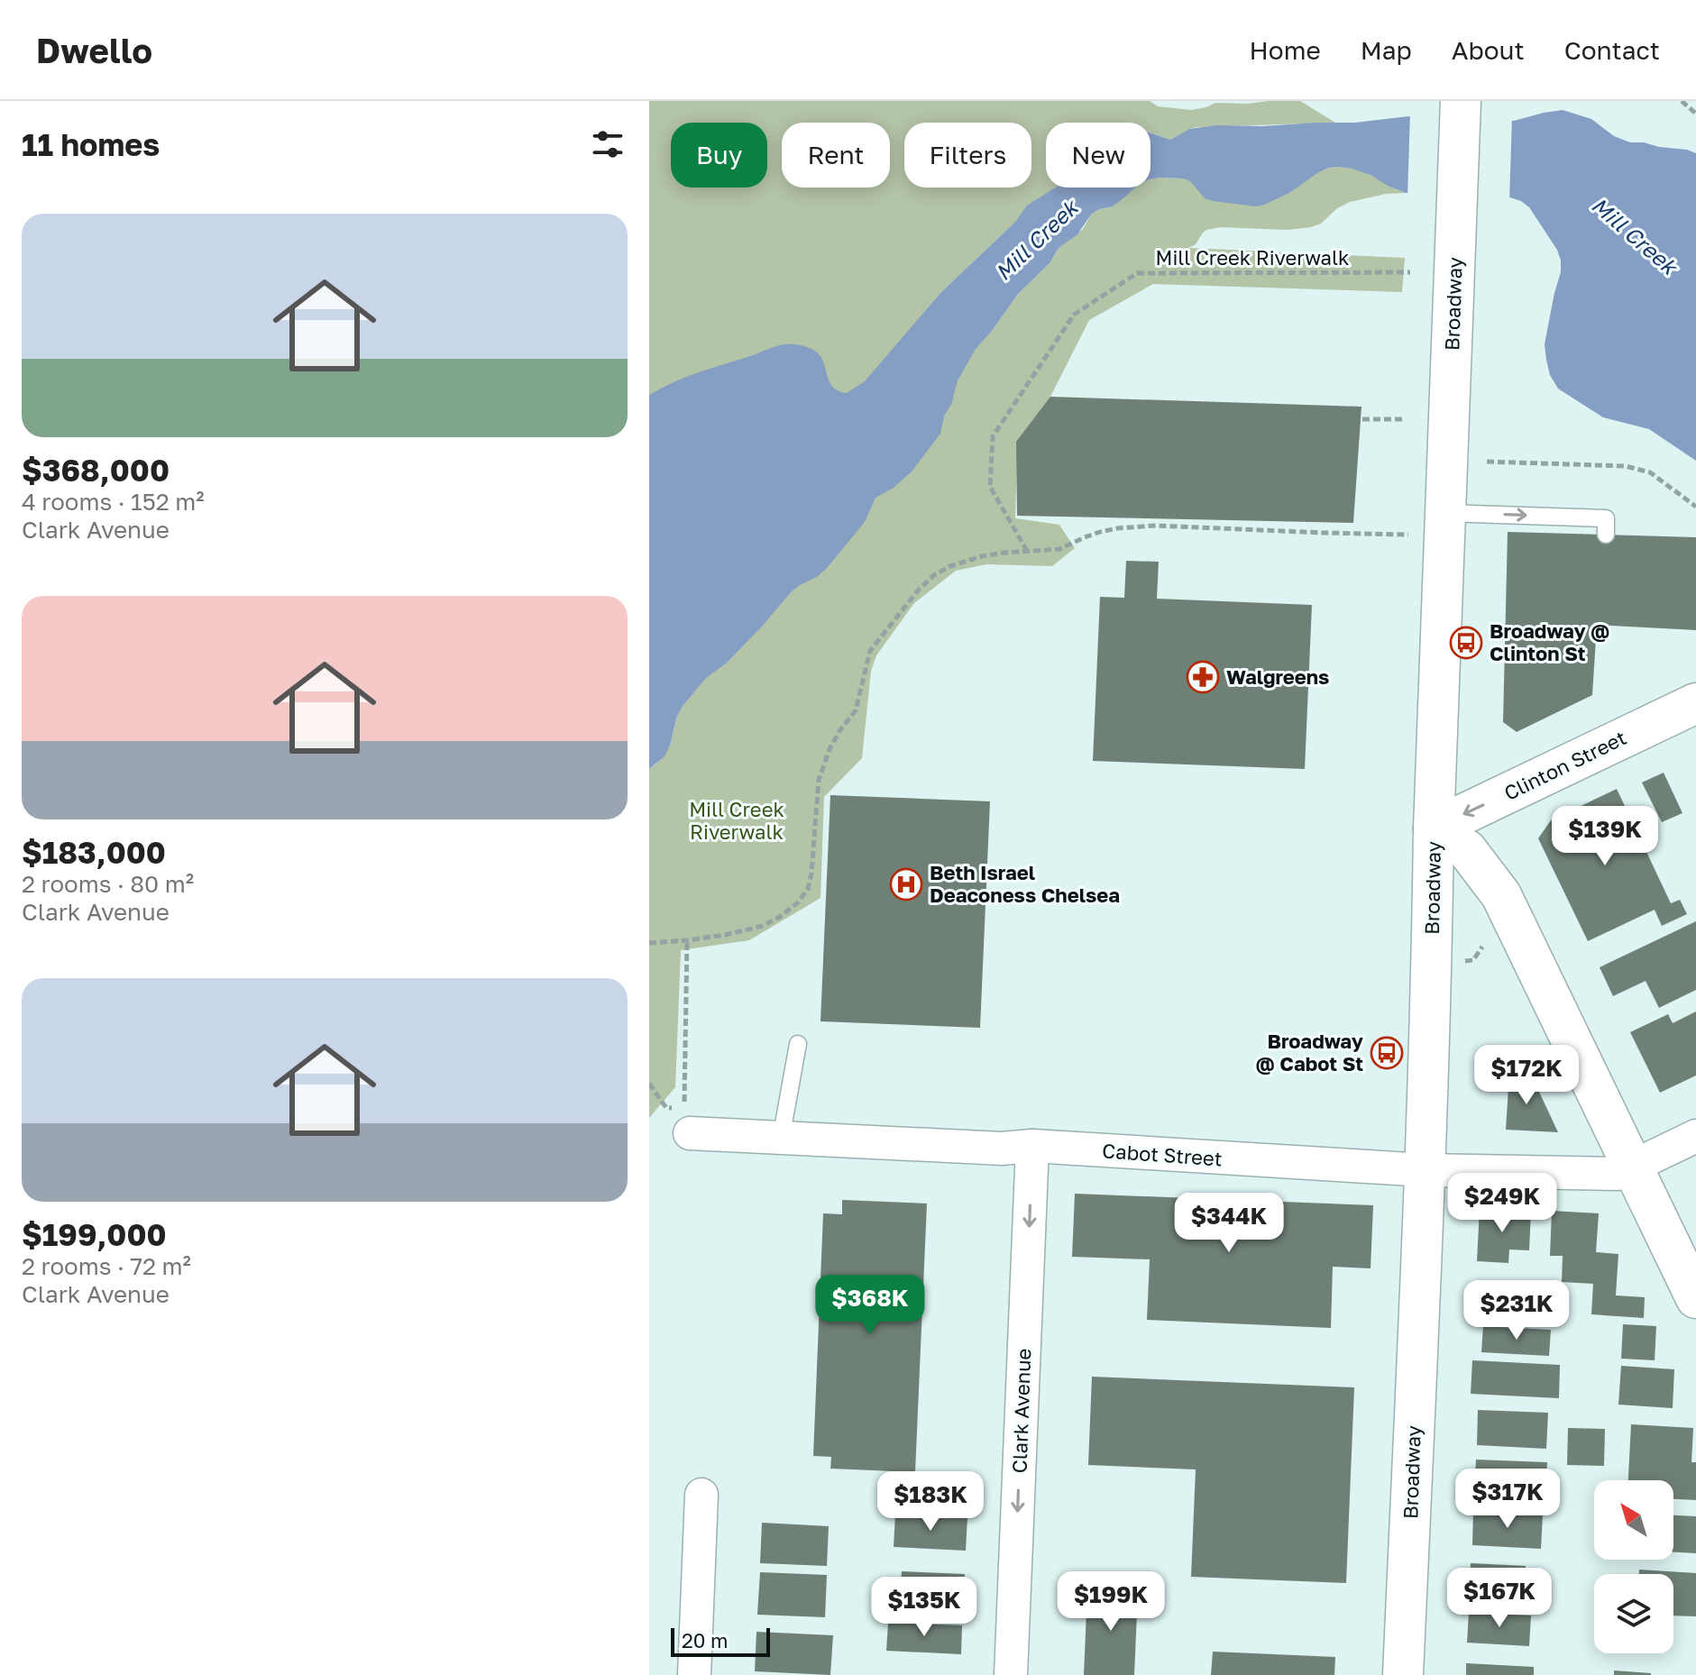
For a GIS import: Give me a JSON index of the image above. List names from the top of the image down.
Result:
{
  "streets": {
    "main road": ["Broadway", "Clinton Street"],
    "street": ["Cabot Street", "Clark Avenue"],
    "path": ["Mill Creek Riverwalk"]
  },
  "crossings": [
    ["Broadway", "Clinton Street"],
    ["Broadway", "Cabot Street"],
    ["Cabot Street", "Clark Avenue"]
  ],
  "one_way": ["Clinton Street", "Clark Avenue"],
  "water": ["Mill Creek"],
  "parks": ["Mill Creek Riverwalk"],
  "places": {
    "bus stop": ["Broadway @ Clinton St", "Broadway @ Cabot St"],
    "pharmacy": ["Walgreens"],
    "hospital": ["Beth Israel Deaconess Chelsea"]
  },
  "scale_bar": "20 m",
  "north": "top left",
  "page": {
    "header": "Dwello",
    "nav": [
      "Home",
      "Map",
      "About",
      "Contact"
    ],
    "heading": "11 homes",
    "chip": [
      "Buy",
      "Rent",
      "Filters",
      "New"
    ],
    "list": [
      {
        "name": "$368,000",
        "note": "4 rooms · 152 m² · Clark Avenue"
      },
      {
        "name": "$183,000",
        "note": "2 rooms · 80 m² · Clark Avenue"
      },
      {
        "name": "$199,000",
        "note": "2 rooms · 72 m² · Clark Avenue"
      }
    ],
    "price": [
      "$139K",
      "$172K",
      "$249K",
      "$344K",
      "$368K",
      "$231K",
      "$317K",
      "$183K",
      "$167K",
      "$199K",
      "$135K"
    ],
    "scale": "20 m"
  }
}
